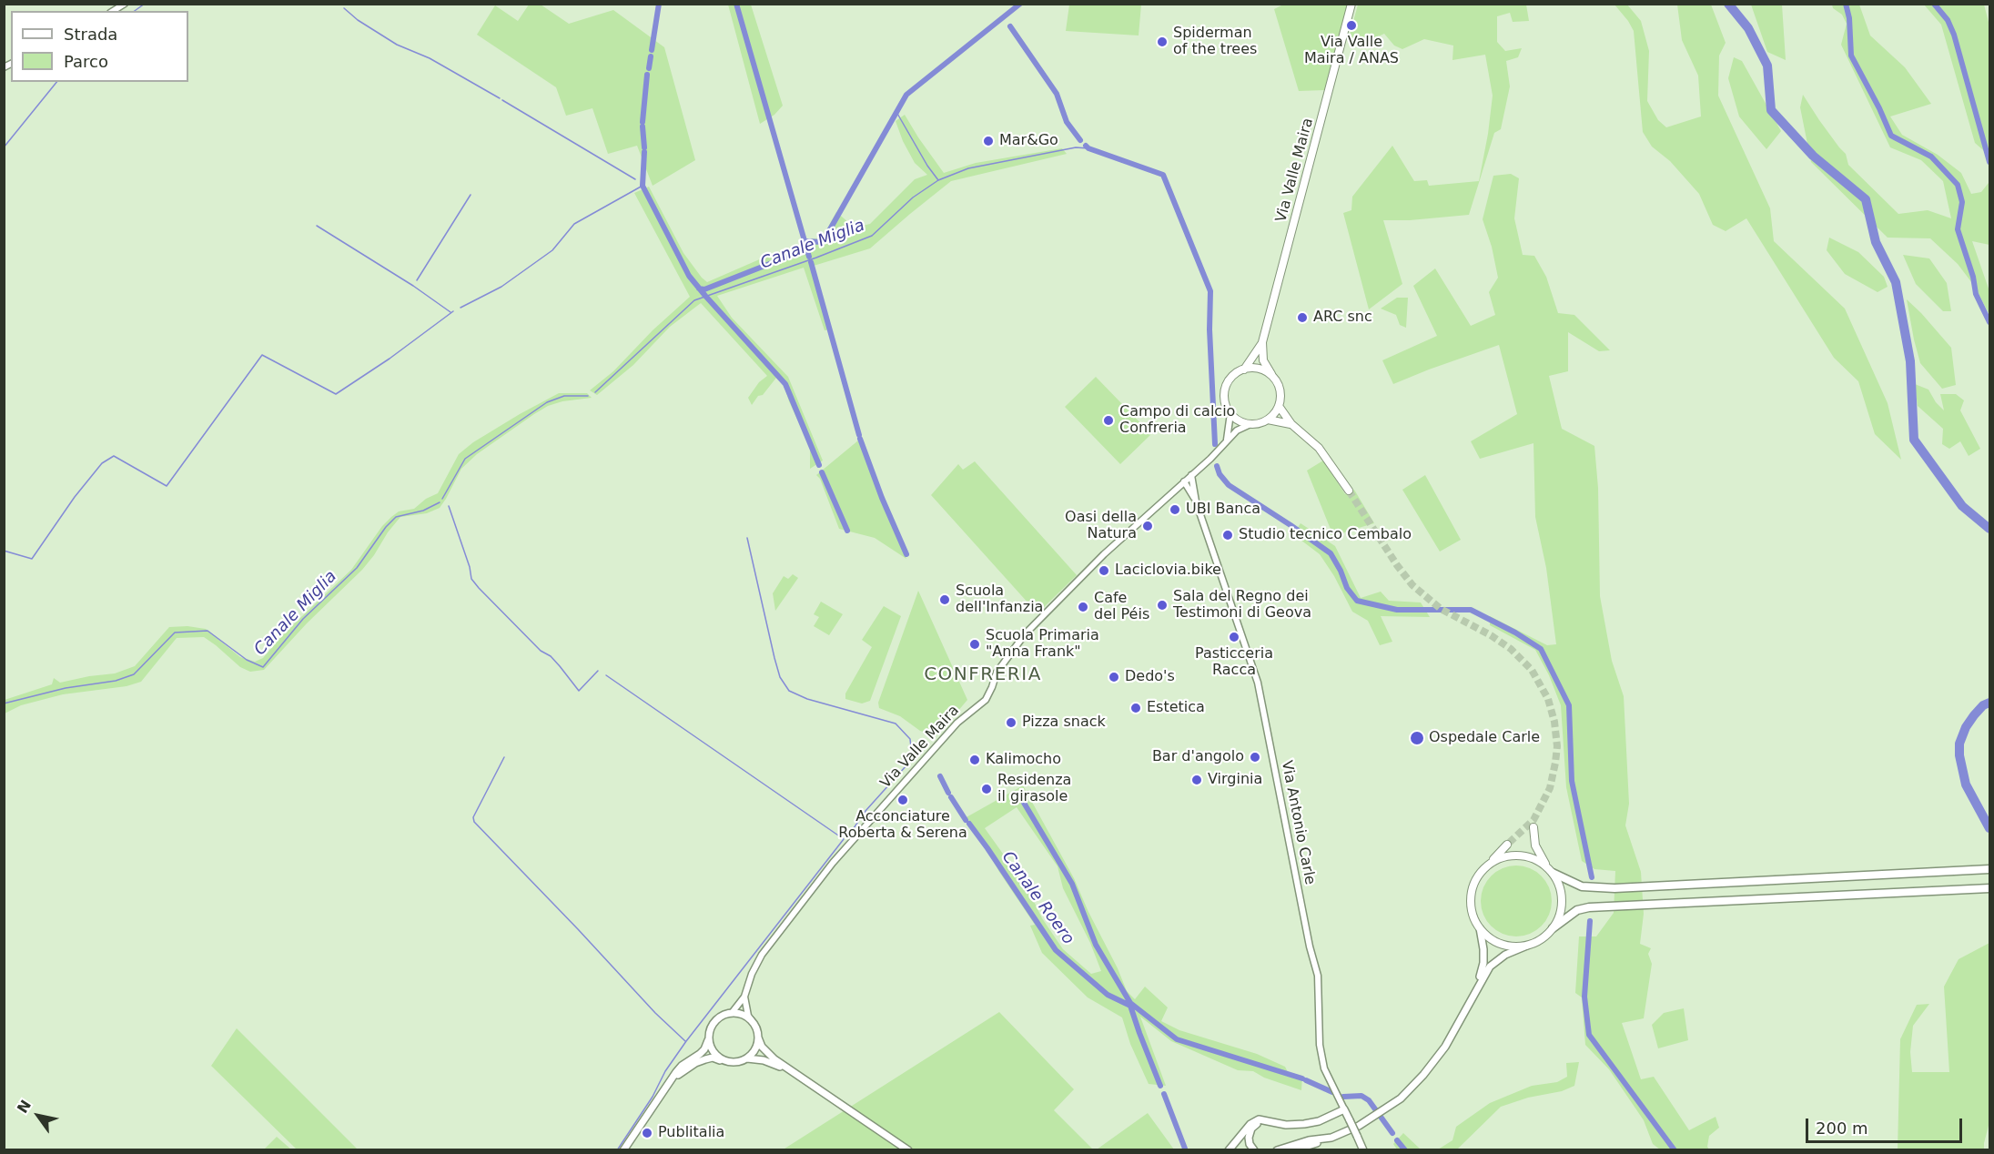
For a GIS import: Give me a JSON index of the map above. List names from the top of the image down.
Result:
{
  "streets": {
    "main road": ["Via Valle Maira", "Via Antonio Carle"]
  },
  "crossings": [
    ["Via Valle Maira", "Via Antonio Carle"]
  ],
  "districts": ["CONFRERIA"],
  "water": ["Canale Miglia", "Canale Roero"],
  "places": [
    "Via Valle Maira / ANAS",
    "Spiderman of the trees",
    "Mar&Go",
    "ARC snc",
    "Campo di calcio Confreria",
    "UBI Banca",
    "Oasi della Natura",
    "Studio tecnico Cembalo",
    "Laciclovia.bike",
    "Scuola dell'Infanzia",
    "Sala del Regno dei Testimoni di Geova",
    "Cafe del Péis",
    "Pasticceria Racca",
    "Scuola Primaria \"Anna Frank\"",
    "Dedo's",
    "Estetica",
    "Pizza snack",
    "Ospedale Carle",
    "Bar d'angolo",
    "Kalimocho",
    "Virginia",
    "Residenza il girasole",
    "Acconciature Roberta & Serena",
    "Publitalia"
  ],
  "legend": ["Strada", "Parco"],
  "scale_bar": "200 m",
  "north": "top left"
}
